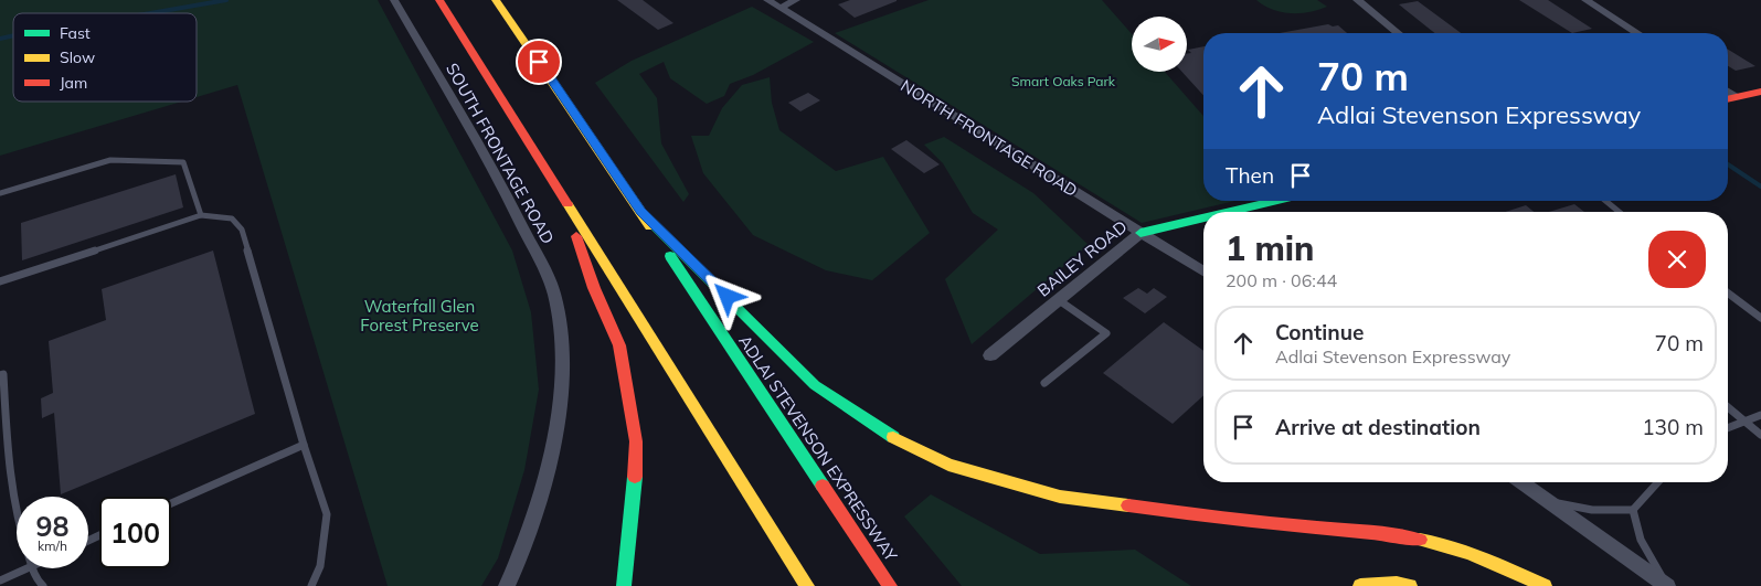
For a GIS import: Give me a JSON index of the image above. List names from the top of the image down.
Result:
{
  "streets": {
    "main road": ["BAILEY ROAD", "ADLAI STEVENSON EXPRESSWAY"],
    "street": ["NORTH FRONTAGE ROAD", "SOUTH FRONTAGE ROAD"]
  },
  "crossings": [
    ["NORTH FRONTAGE ROAD", "BAILEY ROAD"]
  ],
  "parks": ["Smart Oaks Park", "Waterfall Glen Forest Preserve"],
  "legend": ["Fast", "Slow", "Jam"],
  "north": "right",
  "page": {
    "turn": ["70 m", "Adlai Stevenson Expressway"],
    "then": "Then",
    "heading": ["1 min", "200 m · 06:44"],
    "list": [
      {
        "name": "Continue",
        "note": "Adlai Stevenson Expressway",
        "value": "70 m"
      },
      {
        "name": "Arrive at destination",
        "value": "130 m"
      }
    ],
    "speed": "98 km/h",
    "limit": "100"
  }
}
